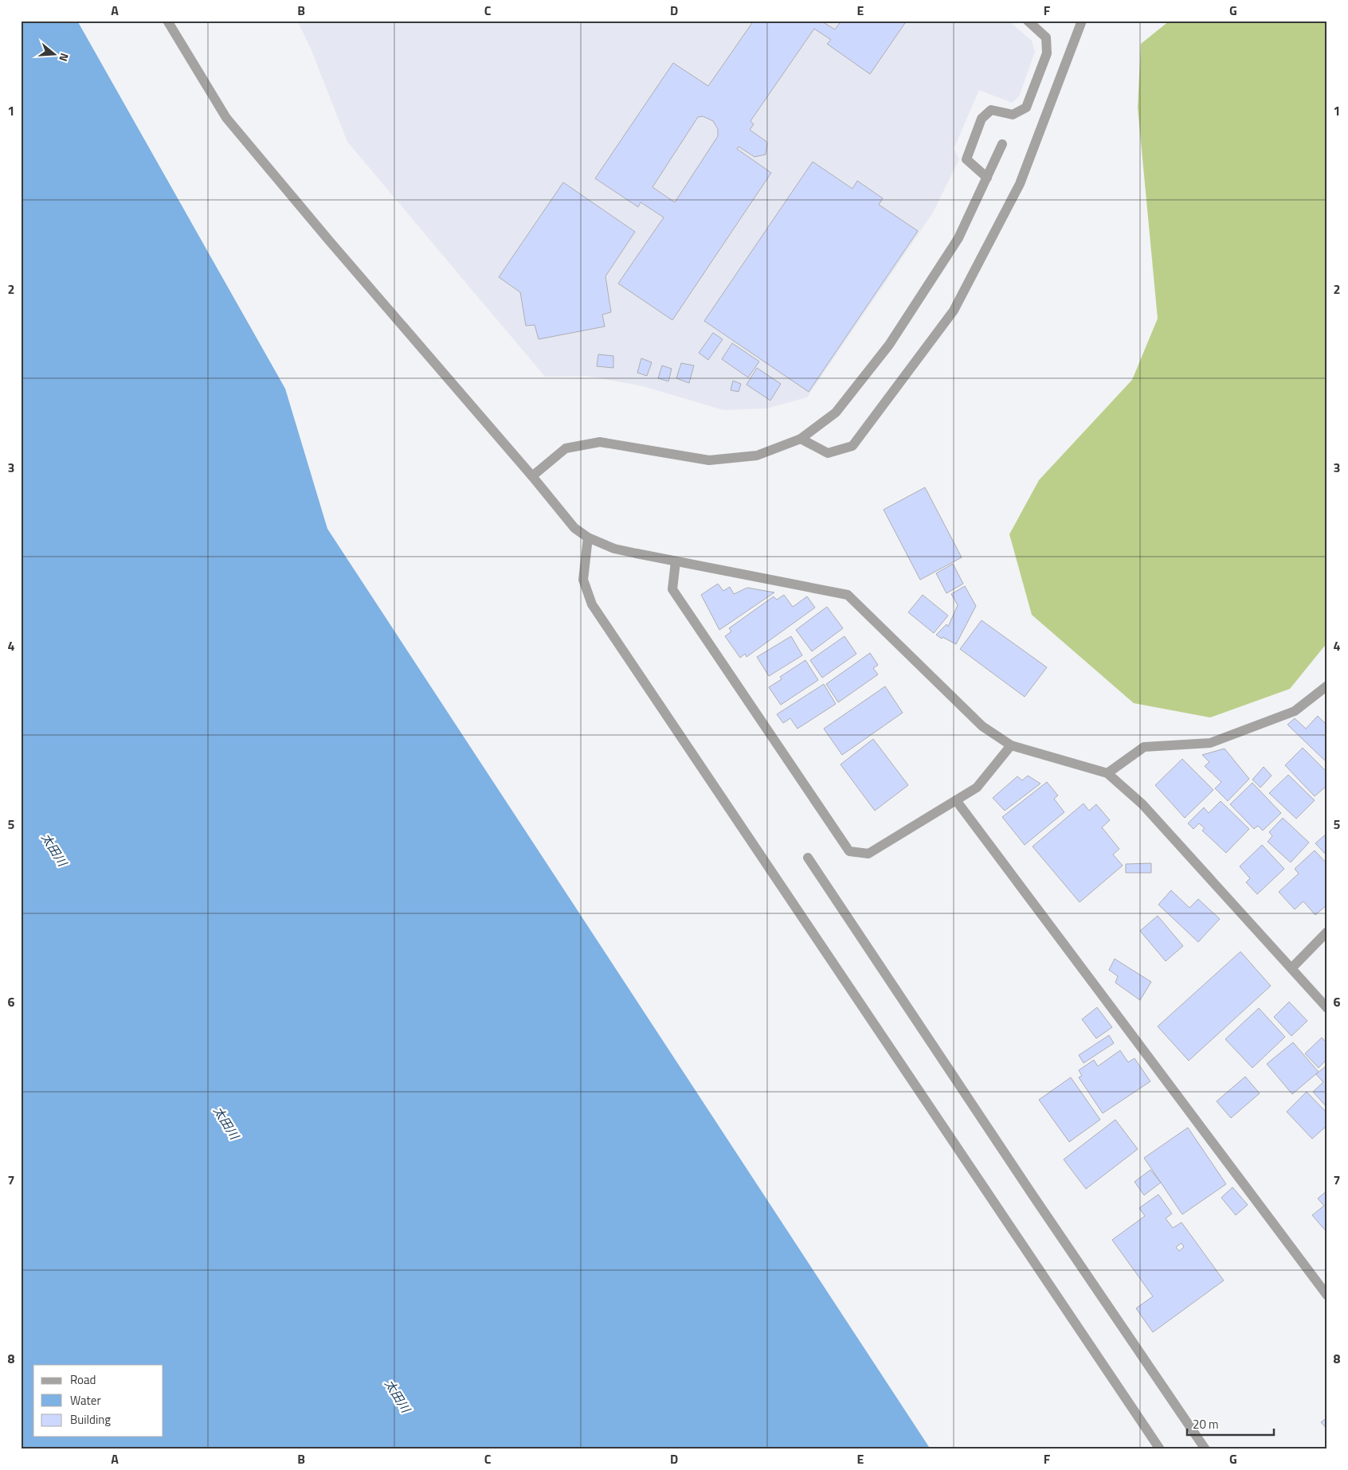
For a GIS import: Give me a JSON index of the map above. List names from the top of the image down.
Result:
{
  "water": ["太田川"],
  "legend": ["Road", "Water", "Building"],
  "scale_bar": "20 m",
  "north": "right",
  "grid": {
    "columns": [
      "A",
      "B",
      "C",
      "D",
      "E",
      "F",
      "G"
    ],
    "rows": [
      "1",
      "2",
      "3",
      "4",
      "5",
      "6",
      "7",
      "8"
    ]
  }
}
